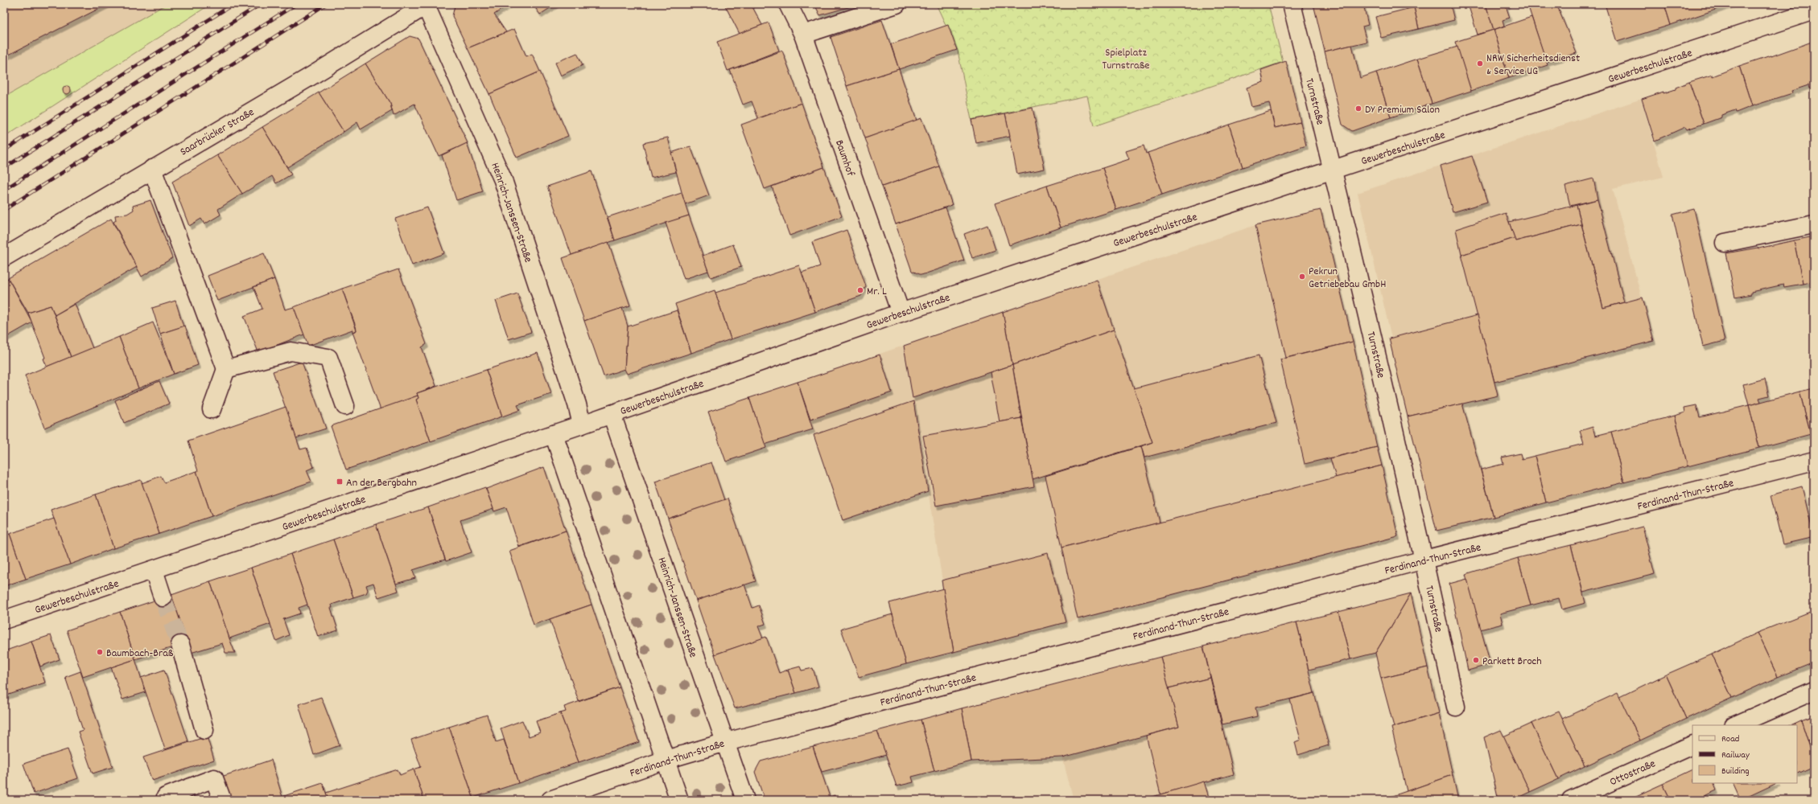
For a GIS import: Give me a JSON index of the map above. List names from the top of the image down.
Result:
{
  "streets": {
    "street": [
      "Gewerbeschulstraße",
      "Turnstraße",
      "Saarbrücker Straße",
      "Baumhof",
      "Heinrich-Janssen-Straße",
      "Ferdinand-Thun-Straße",
      "Ottostraße"
    ]
  },
  "crossings": [
    ["Gewerbeschulstraße", "Turnstraße"],
    ["Gewerbeschulstraße", "Baumhof"],
    ["Gewerbeschulstraße", "Heinrich-Janssen-Straße"],
    ["Turnstraße", "Ferdinand-Thun-Straße"],
    ["Saarbrücker Straße", "Heinrich-Janssen-Straße"],
    ["Heinrich-Janssen-Straße", "Ferdinand-Thun-Straße"]
  ],
  "parks": ["Spielplatz Turnstraße"],
  "places": {
    "other": [
      "NRW Sicherheitsdienst & Service UG",
      "DY Premium Salon",
      "Pekrun Getriebebau GmbH",
      "Mr. L",
      "Baumbach-Braß",
      "Parkett Broch"
    ],
    "transit": ["An der Bergbahn"]
  },
  "legend": ["Road", "Railway", "Building"]
}
